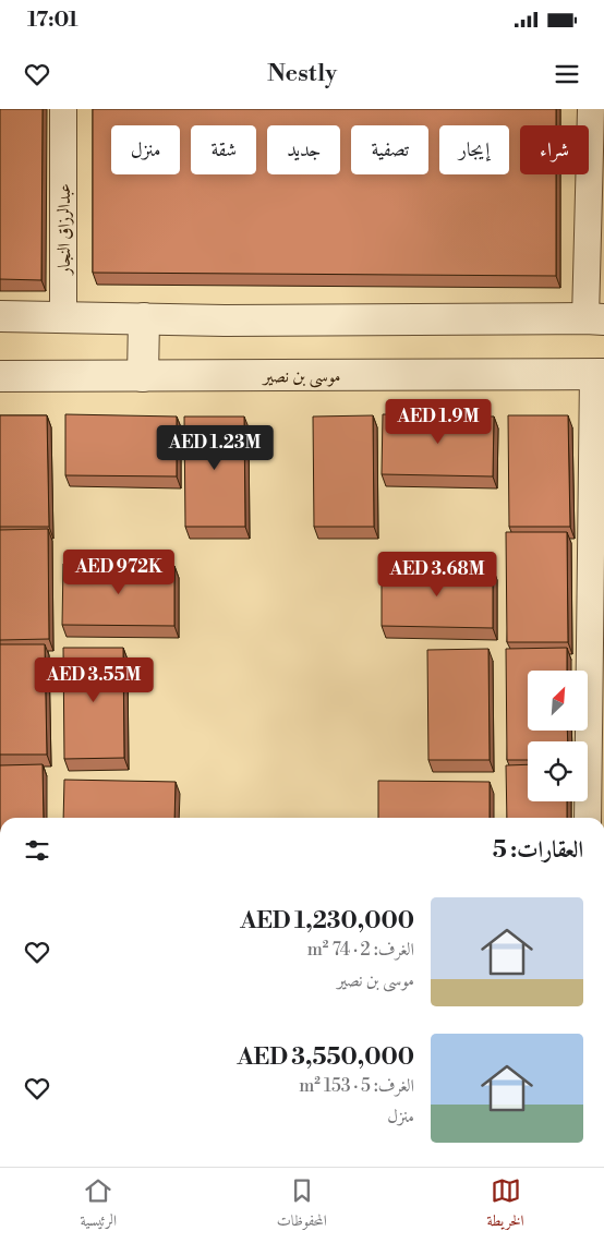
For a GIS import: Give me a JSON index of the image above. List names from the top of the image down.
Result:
{
  "streets": {
    "street": ["عبدالرزاق النجار", "موسى بن نصير"]
  },
  "north": "top right",
  "page": {
    "status": "17:01",
    "header": "Nestly",
    "chip": [
      "شراء",
      "إيجار",
      "تصفية",
      "جديد",
      "شقة",
      "منزل"
    ],
    "price": [
      "AED 1.9M",
      "AED 1.23M",
      "AED 972K",
      "AED 3.68M",
      "AED 3.55M"
    ],
    "heading": "العقارات: 5",
    "list": [
      {
        "name": "AED 1,230,000",
        "note": "الغرف: 2 · 74 m² · موسى بن نصير"
      },
      {
        "name": "AED 3,550,000",
        "note": "الغرف: 5 · 153 m² · منزل"
      }
    ],
    "tabs": ["الخريطة", "المحفوظات", "الرئيسية"]
  }
}
